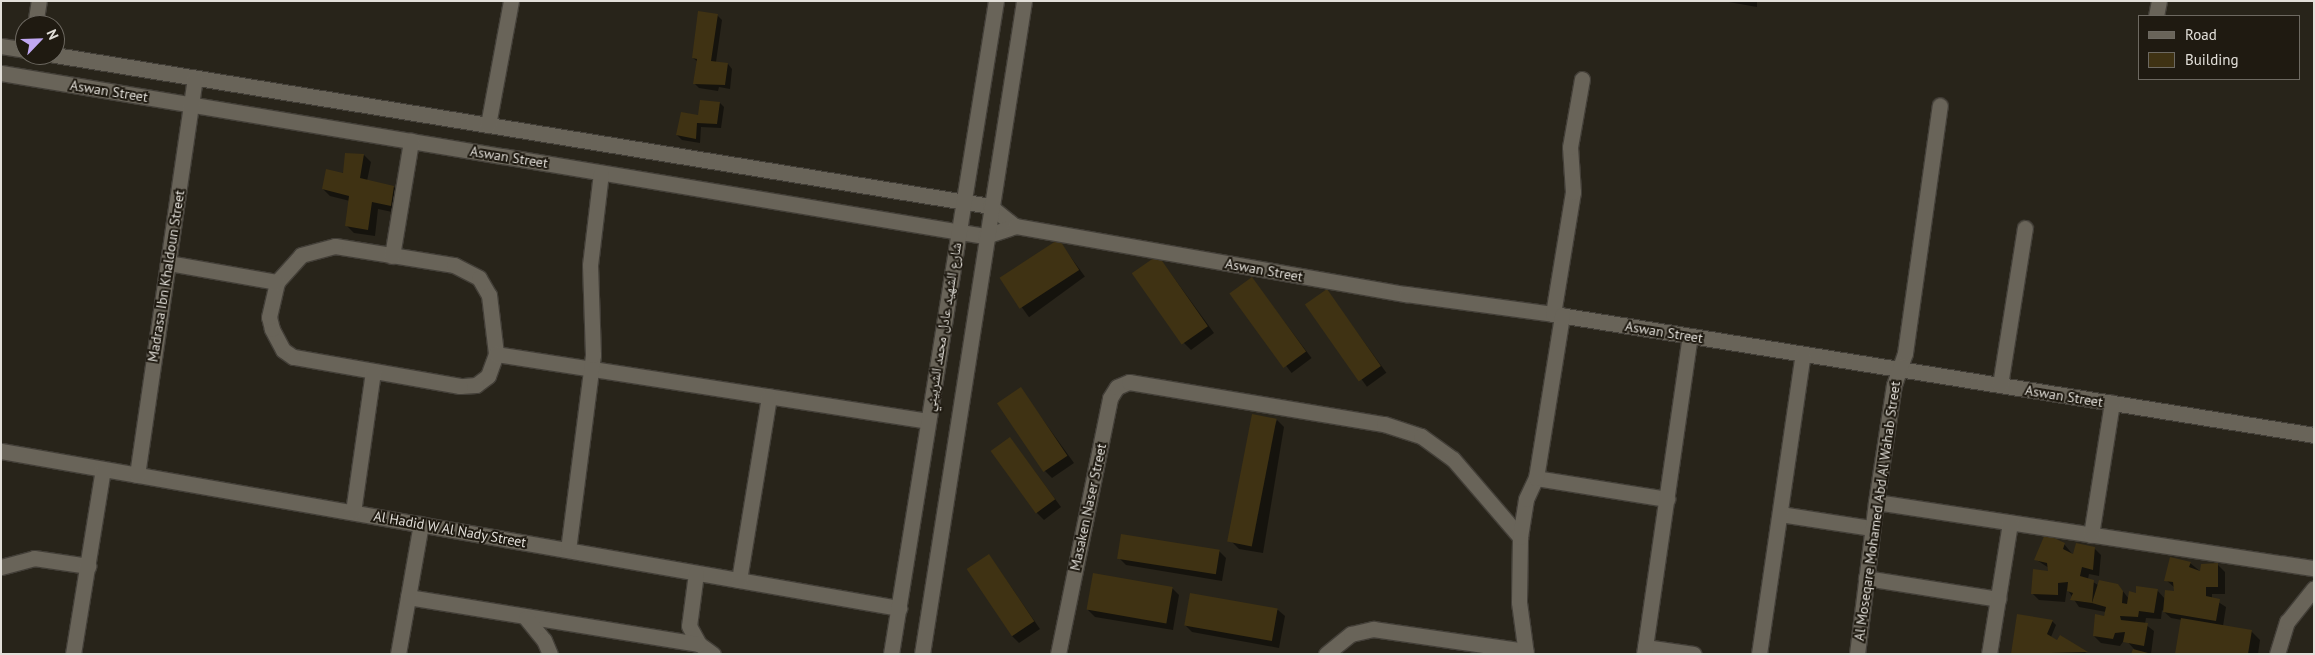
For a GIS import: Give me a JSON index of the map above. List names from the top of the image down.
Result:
{
  "streets": {
    "street": [
      "Aswan Street",
      "Madrasa Ibn Khaldoun Street",
      "شارع الشهيد عادل محمد الشربيني",
      "Masaken Naser Street",
      "Al Moseqare Mohamed Abd Al Wahab Street",
      "Al Hadid W Al Nady Street"
    ]
  },
  "crossings": [
    ["Aswan Street", "Madrasa Ibn Khaldoun Street"],
    ["Aswan Street", "شارع الشهيد عادل محمد الشربيني"],
    ["Aswan Street", "Al Moseqare Mohamed Abd Al Wahab Street"],
    ["Madrasa Ibn Khaldoun Street", "Al Hadid W Al Nady Street"],
    ["شارع الشهيد عادل محمد الشربيني", "Al Hadid W Al Nady Street"]
  ],
  "legend": ["Road", "Building"],
  "north": "top right"
}
